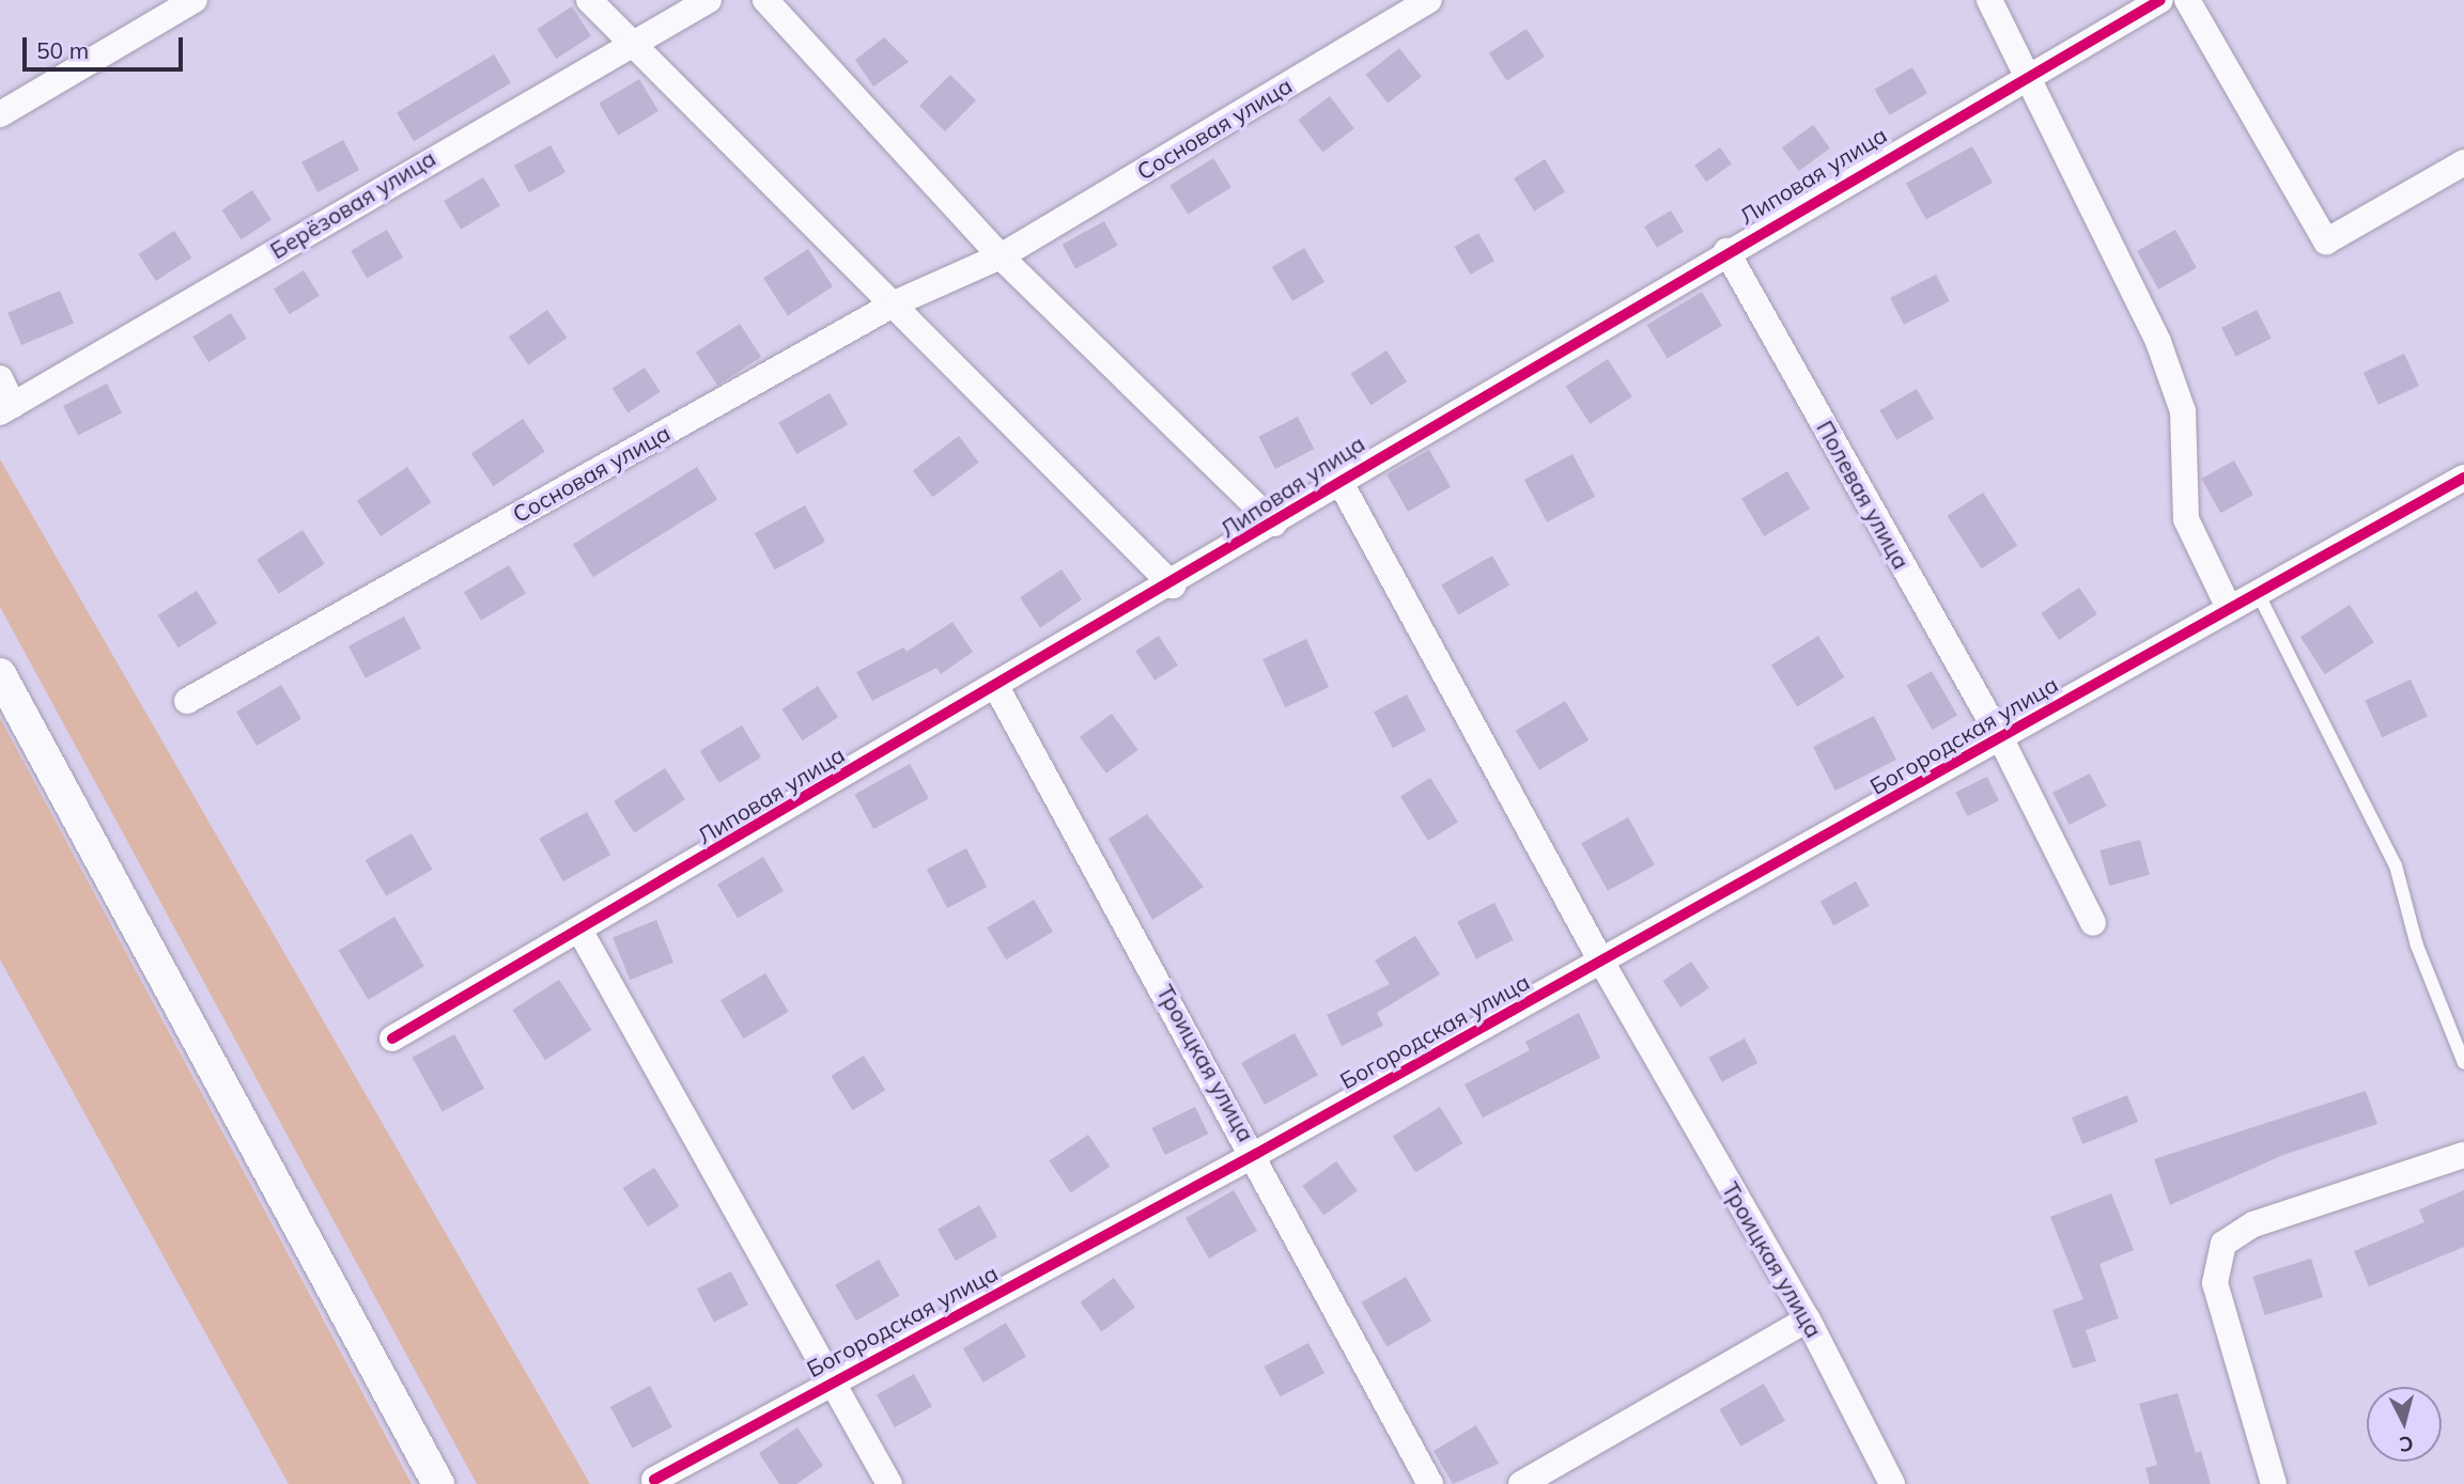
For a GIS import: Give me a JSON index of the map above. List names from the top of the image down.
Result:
{
  "streets": {
    "street": [
      "Сосновая улица",
      "Липовая улица",
      "Берёзовая улица",
      "Полевая улица",
      "Богородская улица",
      "Троицкая улица"
    ]
  },
  "crossings": [
    ["Липовая улица", "Полевая улица"],
    ["Липовая улица", "Троицкая улица"],
    ["Полевая улица", "Богородская улица"],
    ["Богородская улица", "Троицкая улица"]
  ],
  "scale_bar": "50 m",
  "north": "bottom"
}
